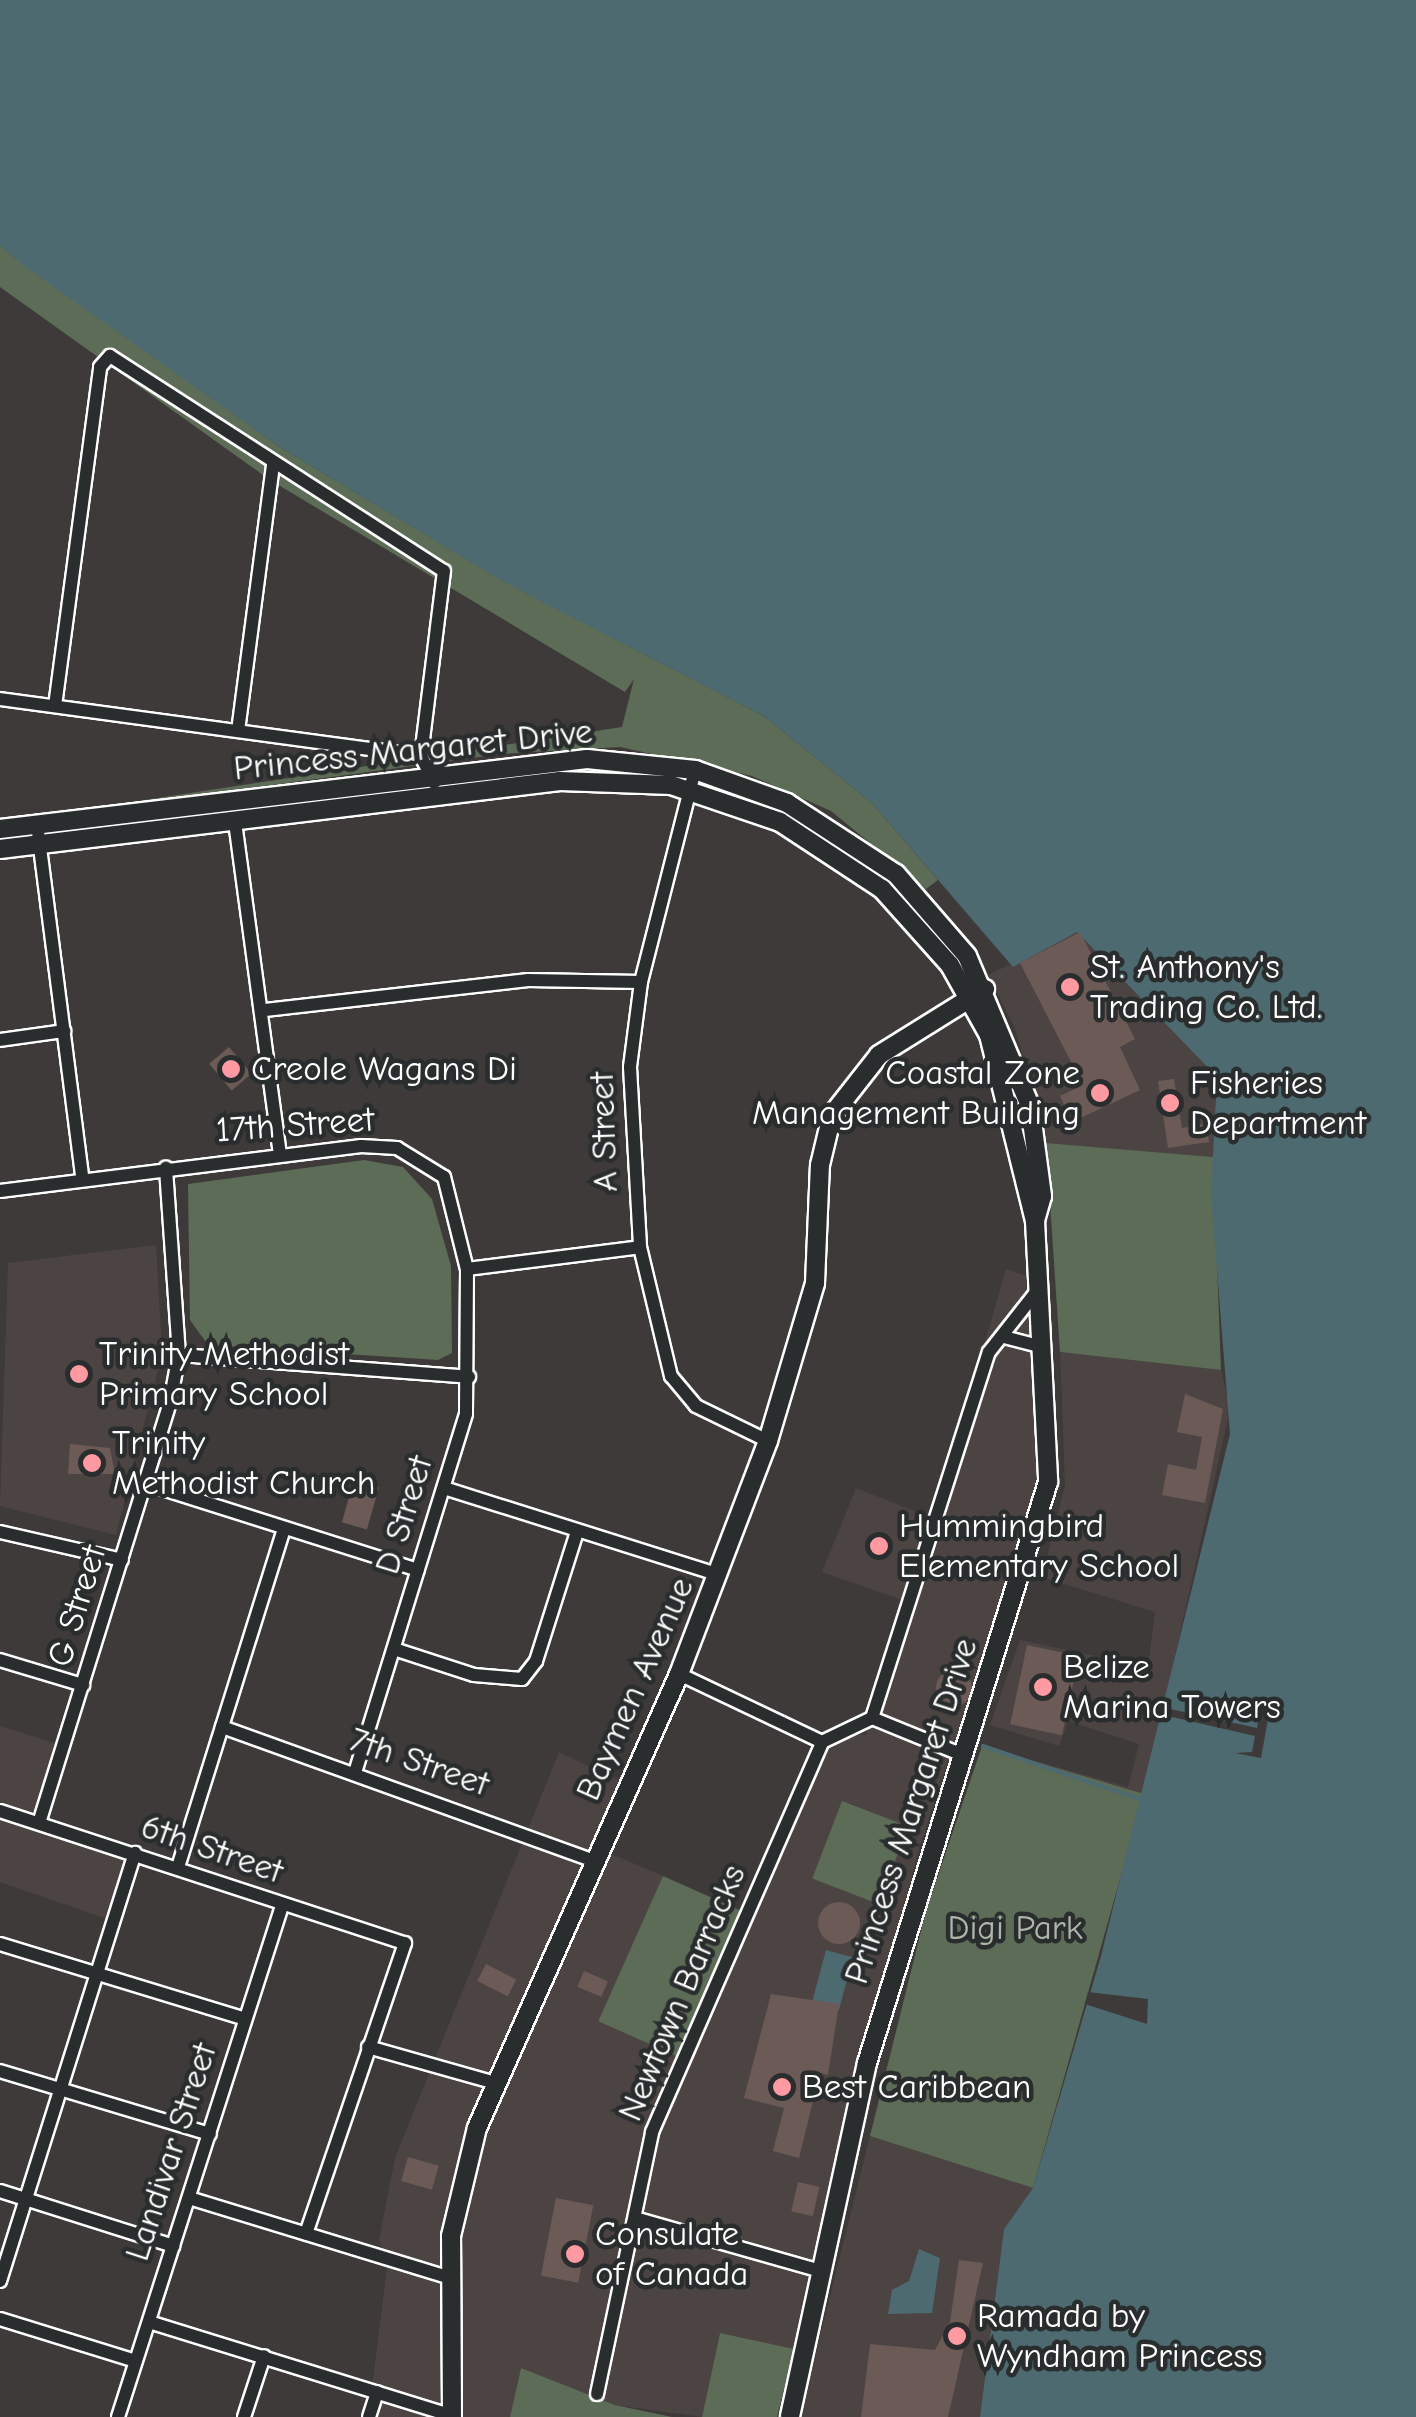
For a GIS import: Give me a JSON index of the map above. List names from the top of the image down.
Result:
{
  "streets": {
    "main road": ["Princess Margaret Drive", "Baymen Avenue"],
    "street": [
      "17th Street",
      "A Street",
      "D Street",
      "G Street",
      "7th Street",
      "6th Street",
      "Newtown Barracks",
      "Landivar Street"
    ]
  },
  "crossings": [
    ["Princess Margaret Drive", "A Street"],
    ["Princess Margaret Drive", "Baymen Avenue"],
    ["17th Street", "D Street"],
    ["17th Street", "G Street"],
    ["A Street", "Baymen Avenue"],
    ["D Street", "7th Street"],
    ["G Street", "6th Street"],
    ["Baymen Avenue", "7th Street"],
    ["6th Street", "Landivar Street"]
  ],
  "parks": ["Digi Park"],
  "places": [
    "St. Anthony's Trading Co. Ltd.",
    "Creole Wagans Di",
    "Coastal Zone Management Building",
    "Fisheries Department",
    "Trinity Methodist Primary School",
    "Trinity Methodist Church",
    "Hummingbird Elementary School",
    "Belize Marina Towers",
    "Best Caribbean",
    "Consulate of Canada",
    "Ramada by Wyndham Princess"
  ]
}
